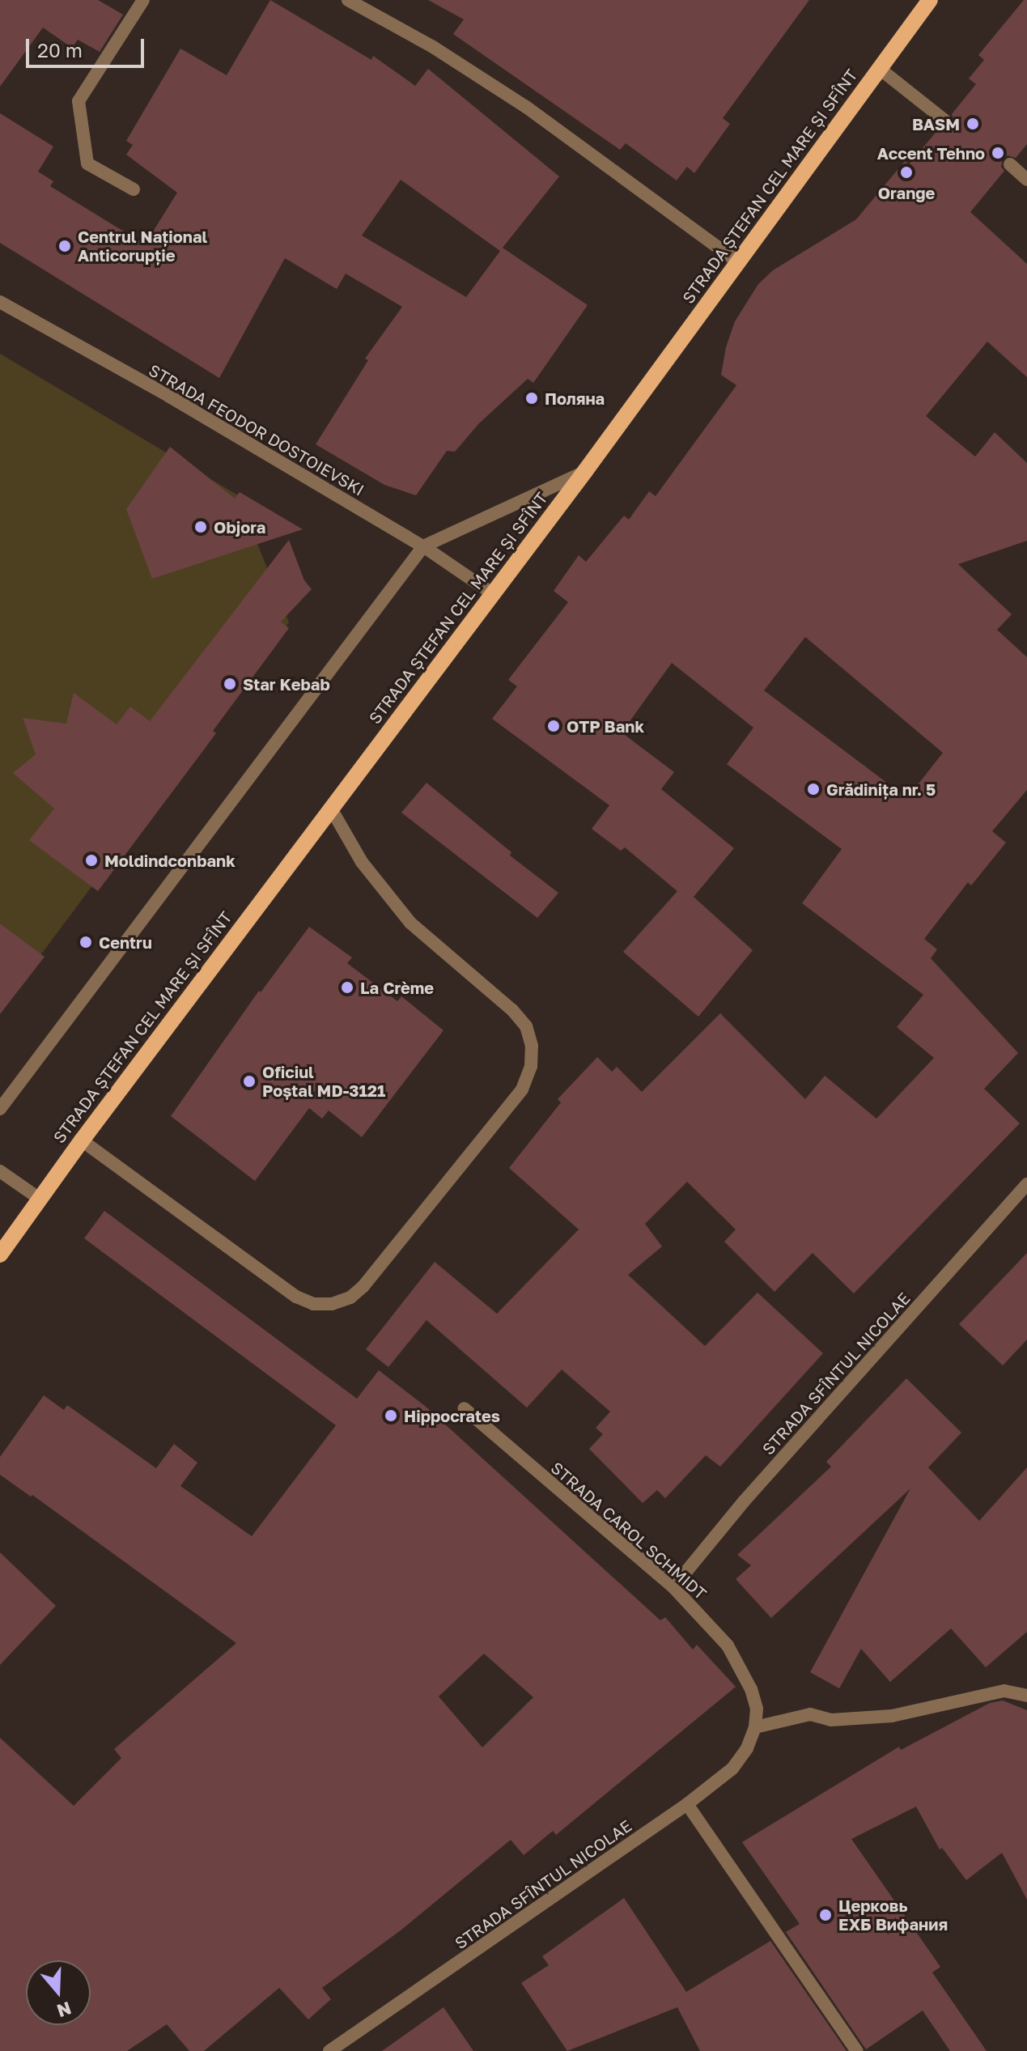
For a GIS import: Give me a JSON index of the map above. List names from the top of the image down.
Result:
{
  "streets": {
    "main road": ["STRADA ȘTEFAN CEL MARE ȘI SFÎNT"],
    "street": ["STRADA FЕODOR DOSTOIEVSKI", "STRADA SFÎNTUL NICOLAE", "STRADA CAROL SCHMIDT"]
  },
  "crossings": [
    ["STRADA ȘTEFAN CEL MARE ȘI SFÎNT", "STRADA FЕODOR DOSTOIEVSKI"],
    ["STRADA SFÎNTUL NICOLAE", "STRADA CAROL SCHMIDT"]
  ],
  "places": [
    "BASM",
    "Accent Tehno",
    "Orange",
    "Centrul Național Anticorupție",
    "Поляна",
    "Objora",
    "Star Kebab",
    "OTP Bank",
    "Grădinița nr. 5",
    "Moldindconbank",
    "Centru",
    "La Crème",
    "Oficiul Poștal MD-3121",
    "Hippocrates",
    "Церковь ЕХБ Вифания"
  ],
  "scale_bar": "20 m",
  "north": "bottom"
}
